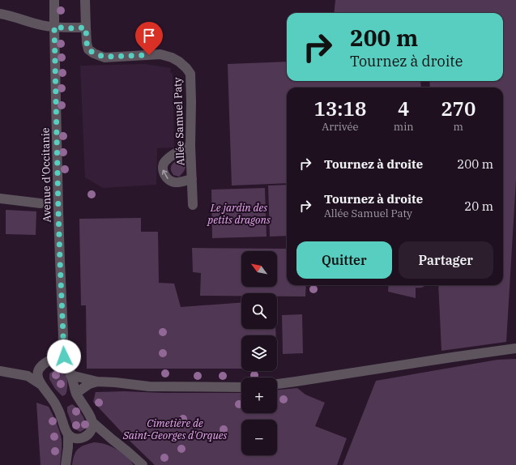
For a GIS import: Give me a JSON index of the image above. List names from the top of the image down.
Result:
{
  "streets": {
    "street": ["Allée Samuel Paty", "Avenue d'Occitanie"]
  },
  "parks": ["Le jardin des petits dragons", "Cimetière de Saint-Georges d'Orques"],
  "north": "top left",
  "page": {
    "turn": ["200 m", "Tournez à droite"],
    "eta": [
      "13:18",
      "Arrivée",
      "4",
      "min",
      "270",
      "m"
    ],
    "list": [
      {
        "name": "Tournez à droite",
        "value": "200 m"
      },
      {
        "name": "Tournez à droite",
        "note": "Allée Samuel Paty",
        "value": "20 m"
      }
    ],
    "buttons": ["Quitter", "Partager"],
    "map_buttons": ["+", "−"]
  }
}
